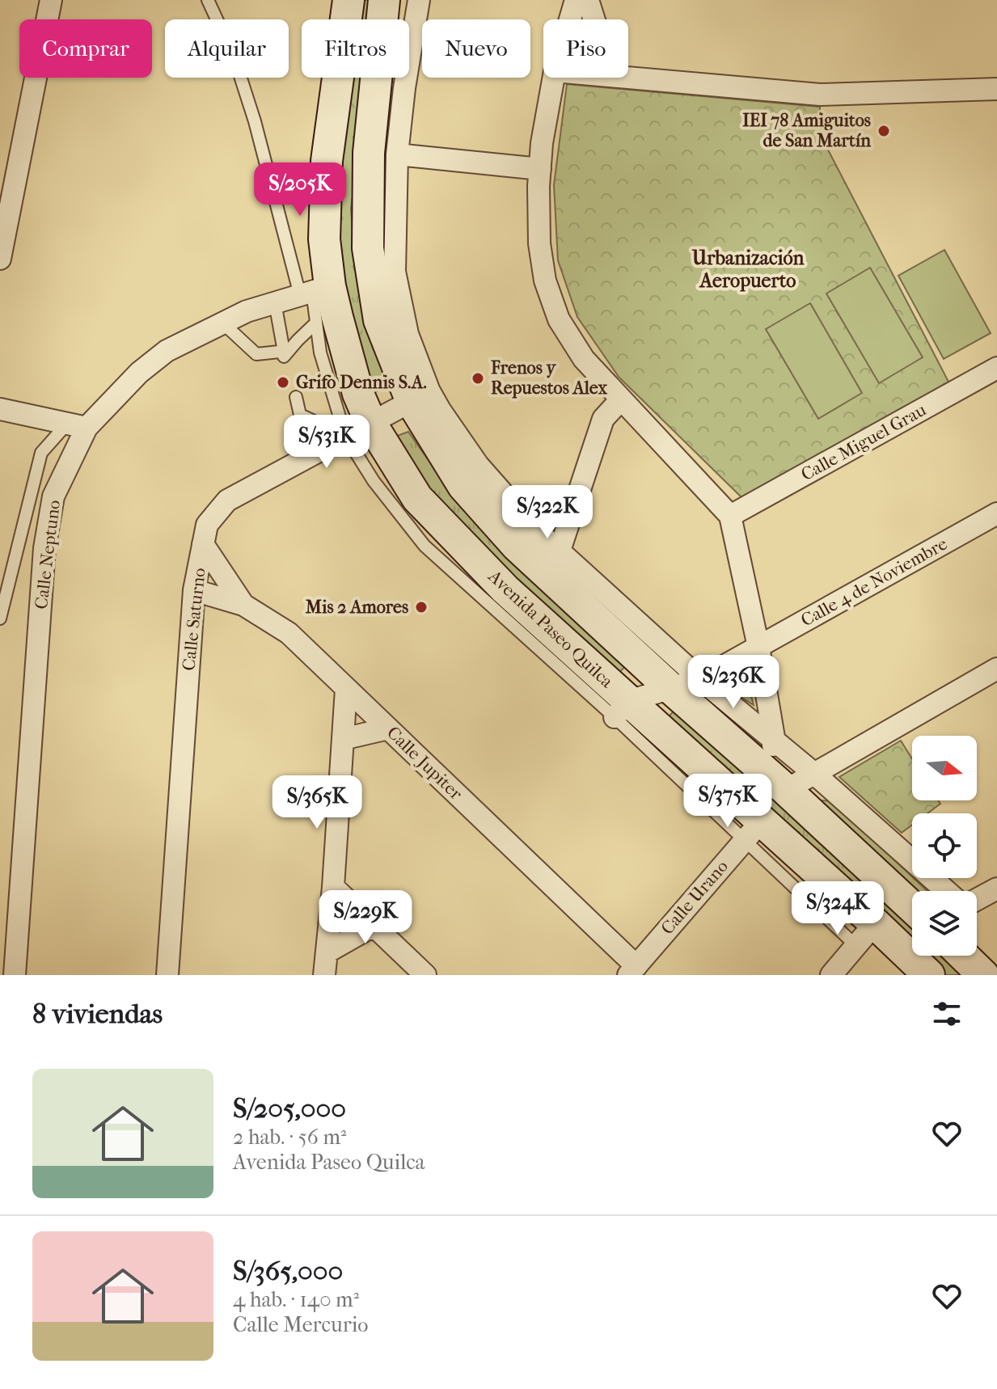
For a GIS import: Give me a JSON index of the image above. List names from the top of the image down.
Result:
{
  "streets": {
    "main road": ["Avenida Paseo Quilca"],
    "street": [
      "Calle Miguel Grau",
      "Calle Neptuno",
      "Calle 4 de Noviembre",
      "Calle Saturno",
      "Calle Jupiter",
      "Calle Urano"
    ]
  },
  "crossings": [
    ["Calle Neptuno", "Avenida Paseo Quilca"],
    ["Calle 4 de Noviembre", "Avenida Paseo Quilca"],
    ["Calle Saturno", "Avenida Paseo Quilca"],
    ["Calle Saturno", "Calle Jupiter"],
    ["Avenida Paseo Quilca", "Calle Urano"],
    ["Calle Jupiter", "Calle Urano"]
  ],
  "districts": ["Urbanización Aeropuerto"],
  "places": [
    "IEI 78 Amiguitos de San Martín",
    "Frenos y Repuestos Alex",
    "Grifo Dennis S.A.",
    "Mis 2 Amores"
  ],
  "north": "right",
  "page": {
    "chip": [
      "Comprar",
      "Alquilar",
      "Filtros",
      "Nuevo",
      "Piso"
    ],
    "price": [
      "S/205K",
      "S/531K",
      "S/322K",
      "S/236K",
      "S/375K",
      "S/365K",
      "S/324K",
      "S/229K"
    ],
    "heading": "8 viviendas",
    "list": [
      {
        "name": "S/205,000",
        "note": "2 hab. · 56 m² · Avenida Paseo Quilca"
      },
      {
        "name": "S/365,000",
        "note": "4 hab. · 140 m² · Calle Mercurio"
      }
    ]
  }
}
